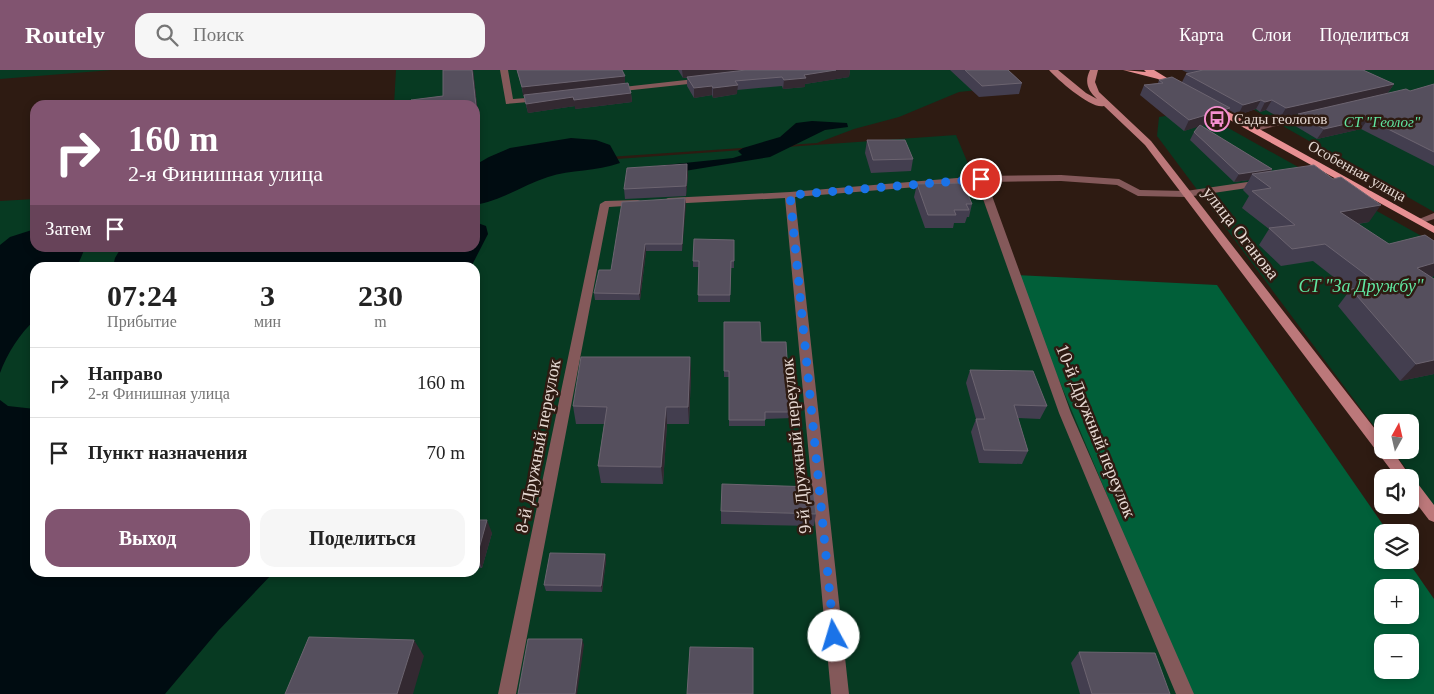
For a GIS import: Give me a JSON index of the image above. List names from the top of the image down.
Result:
{
  "streets": {
    "main road": ["Особенная улица", "улица Оганова"],
    "lane": ["10-й Дружный переулок", "8-й Дружный переулок", "9-й Дружный переулок"]
  },
  "crossings": [
    ["8-й Дружный переулок", "9-й Дружный переулок"]
  ],
  "parks": ["СТ \"Геолог\"", "СТ \"За Дружбу\""],
  "places": {
    "bus stop": ["Сады геологов"]
  },
  "north": "top",
  "page": {
    "header": "Routely",
    "search": "Поиск",
    "nav": ["Карта", "Слои", "Поделиться"],
    "turn": ["160 m", "2-я Финишная улица"],
    "then": "Затем",
    "eta": [
      "07:24",
      "Прибытие",
      "3",
      "мин",
      "230",
      "m"
    ],
    "list": [
      {
        "name": "Направо",
        "note": "2-я Финишная улица",
        "value": "160 m"
      },
      {
        "name": "Пункт назначения",
        "value": "70 m"
      }
    ],
    "map_buttons": ["+", "−"],
    "buttons": ["Выход", "Поделиться"]
  }
}
